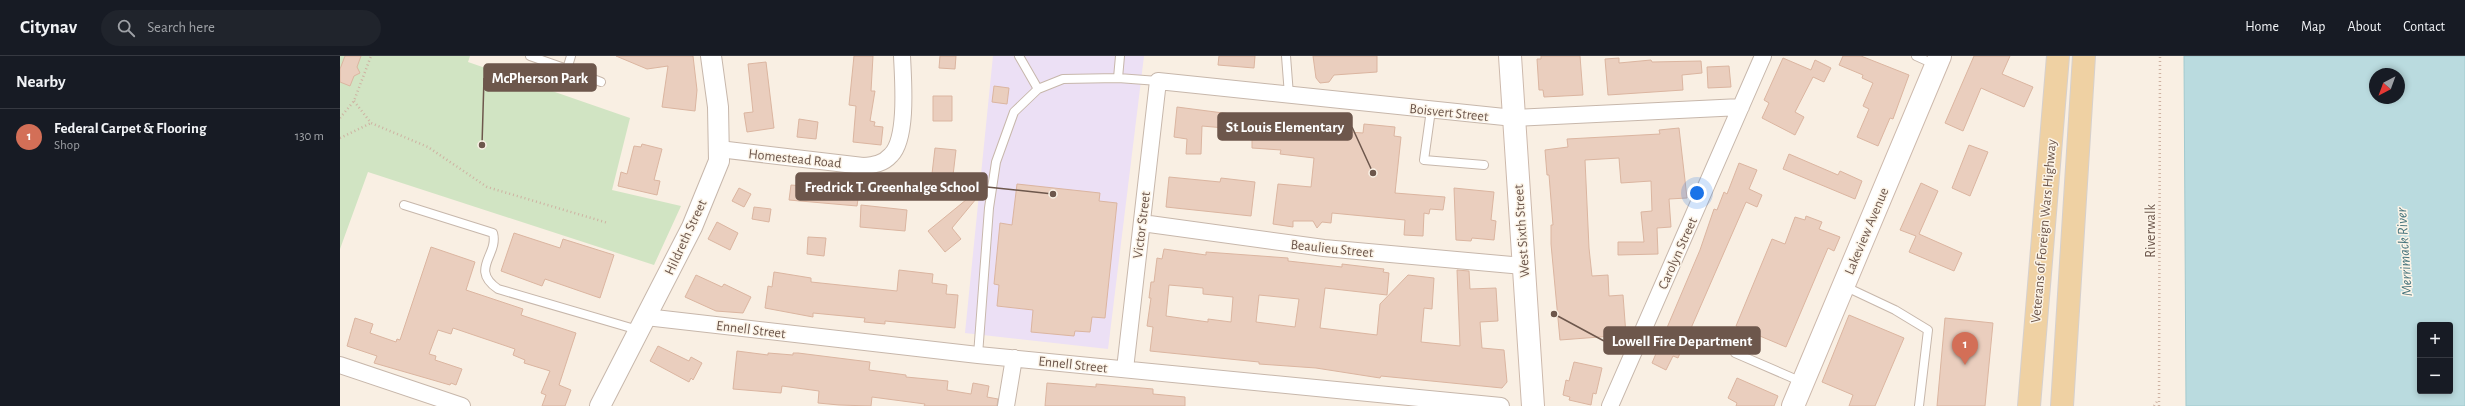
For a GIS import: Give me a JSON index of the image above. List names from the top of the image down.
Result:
{
  "streets": {
    "main road": ["West Sixth Street", "Lakeview Avenue", "Veterans of Foreign Wars Highway"],
    "street": [
      "Boisvert Street",
      "Homestead Road",
      "Victor Street",
      "Hildreth Street",
      "Beaulieu Street",
      "Carolyn Street",
      "Ennell Street"
    ],
    "path": ["Riverwalk"]
  },
  "crossings": [
    ["Boisvert Street", "Victor Street"],
    ["Boisvert Street", "West Sixth Street"],
    ["Boisvert Street", "Carolyn Street"],
    ["Homestead Road", "Hildreth Street"],
    ["Victor Street", "Beaulieu Street"],
    ["Victor Street", "Ennell Street"],
    ["West Sixth Street", "Beaulieu Street"],
    ["Hildreth Street", "Ennell Street"]
  ],
  "water": ["Merrimack River"],
  "places": [
    "McPherson Park",
    "St Louis Elementary",
    "Fredrick T. Greenhalge School",
    "Lowell Fire Department"
  ],
  "north": "bottom left",
  "page": {
    "header": "Citynav",
    "search": "Search here",
    "nav": [
      "Home",
      "Map",
      "About",
      "Contact"
    ],
    "heading": "Nearby",
    "list": [
      {
        "mark": "1",
        "name": "Federal Carpet & Flooring",
        "note": "Shop",
        "value": "130 m"
      }
    ],
    "map_buttons": ["+", "−"],
    "pins": "1"
  }
}
